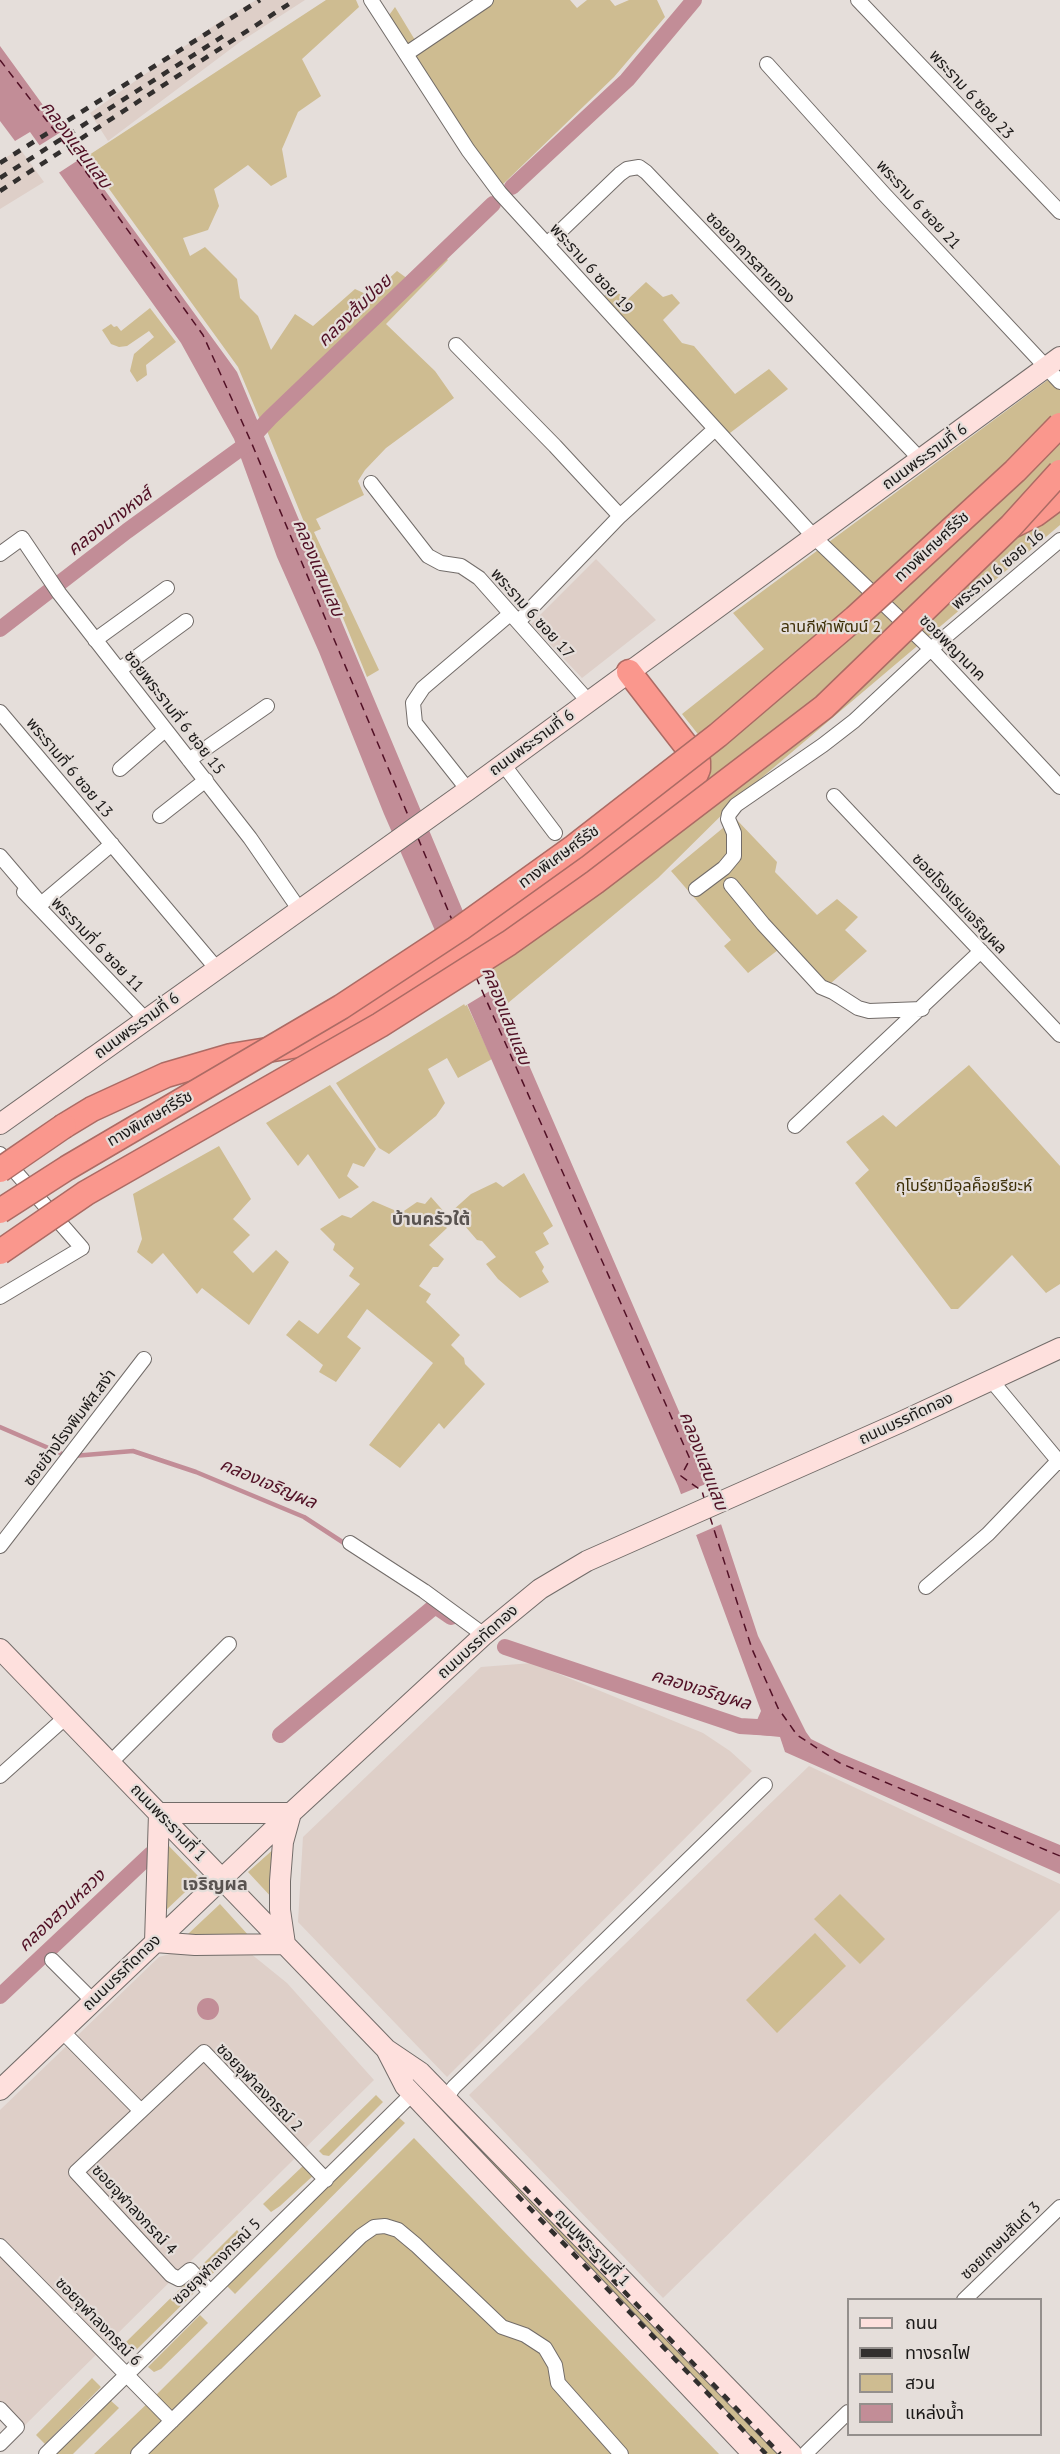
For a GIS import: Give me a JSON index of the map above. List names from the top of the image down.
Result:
{
  "streets": {
    "highway": ["ทางพิเศษศรีรัช"],
    "main road": ["ถนนพระรามที่ 6", "ถนนบรรทัดทอง", "ถนนพระรามที่ 1"],
    "street": [
      "พระราม 6 ซอย 23",
      "พระราม 6 ซอย 21",
      "ซอยอาคารสายทอง",
      "พระราม 6 ซอย 19",
      "พระราม 6 ซอย 16",
      "พระราม 6 ซอย 17",
      "ซอยพญานาค",
      "ซอยพระรามที่ 6 ซอย 15",
      "พระรามที่ 6 ซอย 13",
      "ซอยโรงแรมเจริญผล",
      "พระรามที่ 6 ซอย 11",
      "ซอยข้างโรงพิมพ์ส.สง่า",
      "ซอยจุฬาลงกรณ์ 2",
      "ซอยจุฬาลงกรณ์ 4",
      "ซอยเกษมสันต์ 3",
      "ซอยจุฬาลงกรณ์ 5",
      "ซอยจุฬาลงกรณ์ 6"
    ]
  },
  "crossings": [
    ["พระราม 6 ซอย 21", "ถนนพระรามที่ 6"],
    ["ซอยอาคารสายทอง", "พระราม 6 ซอย 19"],
    ["ซอยอาคารสายทอง", "ถนนพระรามที่ 6"],
    ["พระราม 6 ซอย 19", "ถนนพระรามที่ 6"],
    ["พระราม 6 ซอย 19", "ซอยพญานาค"],
    ["ถนนพระรามที่ 6", "พระราม 6 ซอย 17"],
    ["ถนนพระรามที่ 6", "ซอยพญานาค"],
    ["ถนนพระรามที่ 6", "ซอยพระรามที่ 6 ซอย 15"],
    ["ถนนพระรามที่ 6", "พระรามที่ 6 ซอย 13"],
    ["ถนนพระรามที่ 6", "พระรามที่ 6 ซอย 11"],
    ["พระราม 6 ซอย 16", "ซอยพญานาค"],
    ["ถนนบรรทัดทอง", "ถนนพระรามที่ 1"],
    ["ถนนพระรามที่ 1", "ซอยจุฬาลงกรณ์ 5"],
    ["ซอยจุฬาลงกรณ์ 2", "ซอยจุฬาลงกรณ์ 4"],
    ["ซอยจุฬาลงกรณ์ 2", "ซอยจุฬาลงกรณ์ 5"],
    ["ซอยจุฬาลงกรณ์ 4", "ซอยจุฬาลงกรณ์ 5"],
    ["ซอยจุฬาลงกรณ์ 5", "ซอยจุฬาลงกรณ์ 6"]
  ],
  "districts": ["บ้านครัวใต้", "เจริญผล"],
  "water": [
    "คลองแสนแสบ",
    "คลองส้มป่อย",
    "คลองนางหงส์",
    "คลองเจริญผล",
    "คลองสวนหลวง"
  ],
  "parks": ["ลานกีฬาพัฒน์ 2", "กุโบร์ยามีอุลค็อยรียะห์"],
  "legend": [
    "ถนน",
    "ทางรถไฟ",
    "สวน",
    "แหล่งน้ำ"
  ]
}
